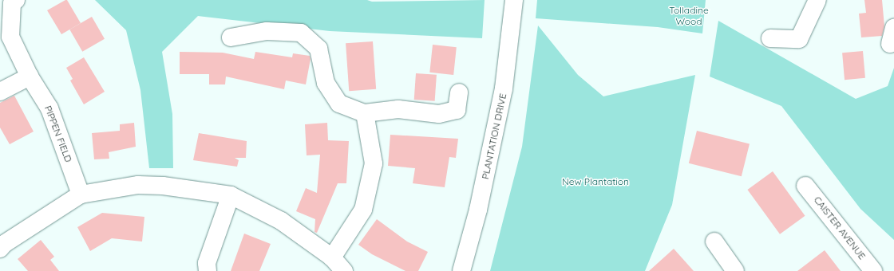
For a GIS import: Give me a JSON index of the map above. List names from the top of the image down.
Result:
{
  "streets": {
    "street": ["PIPPEN FIELD", "PLANTATION DRIVE", "CAISTER AVENUE"]
  },
  "parks": ["Tolladine Wood", "New Plantation"]
}
